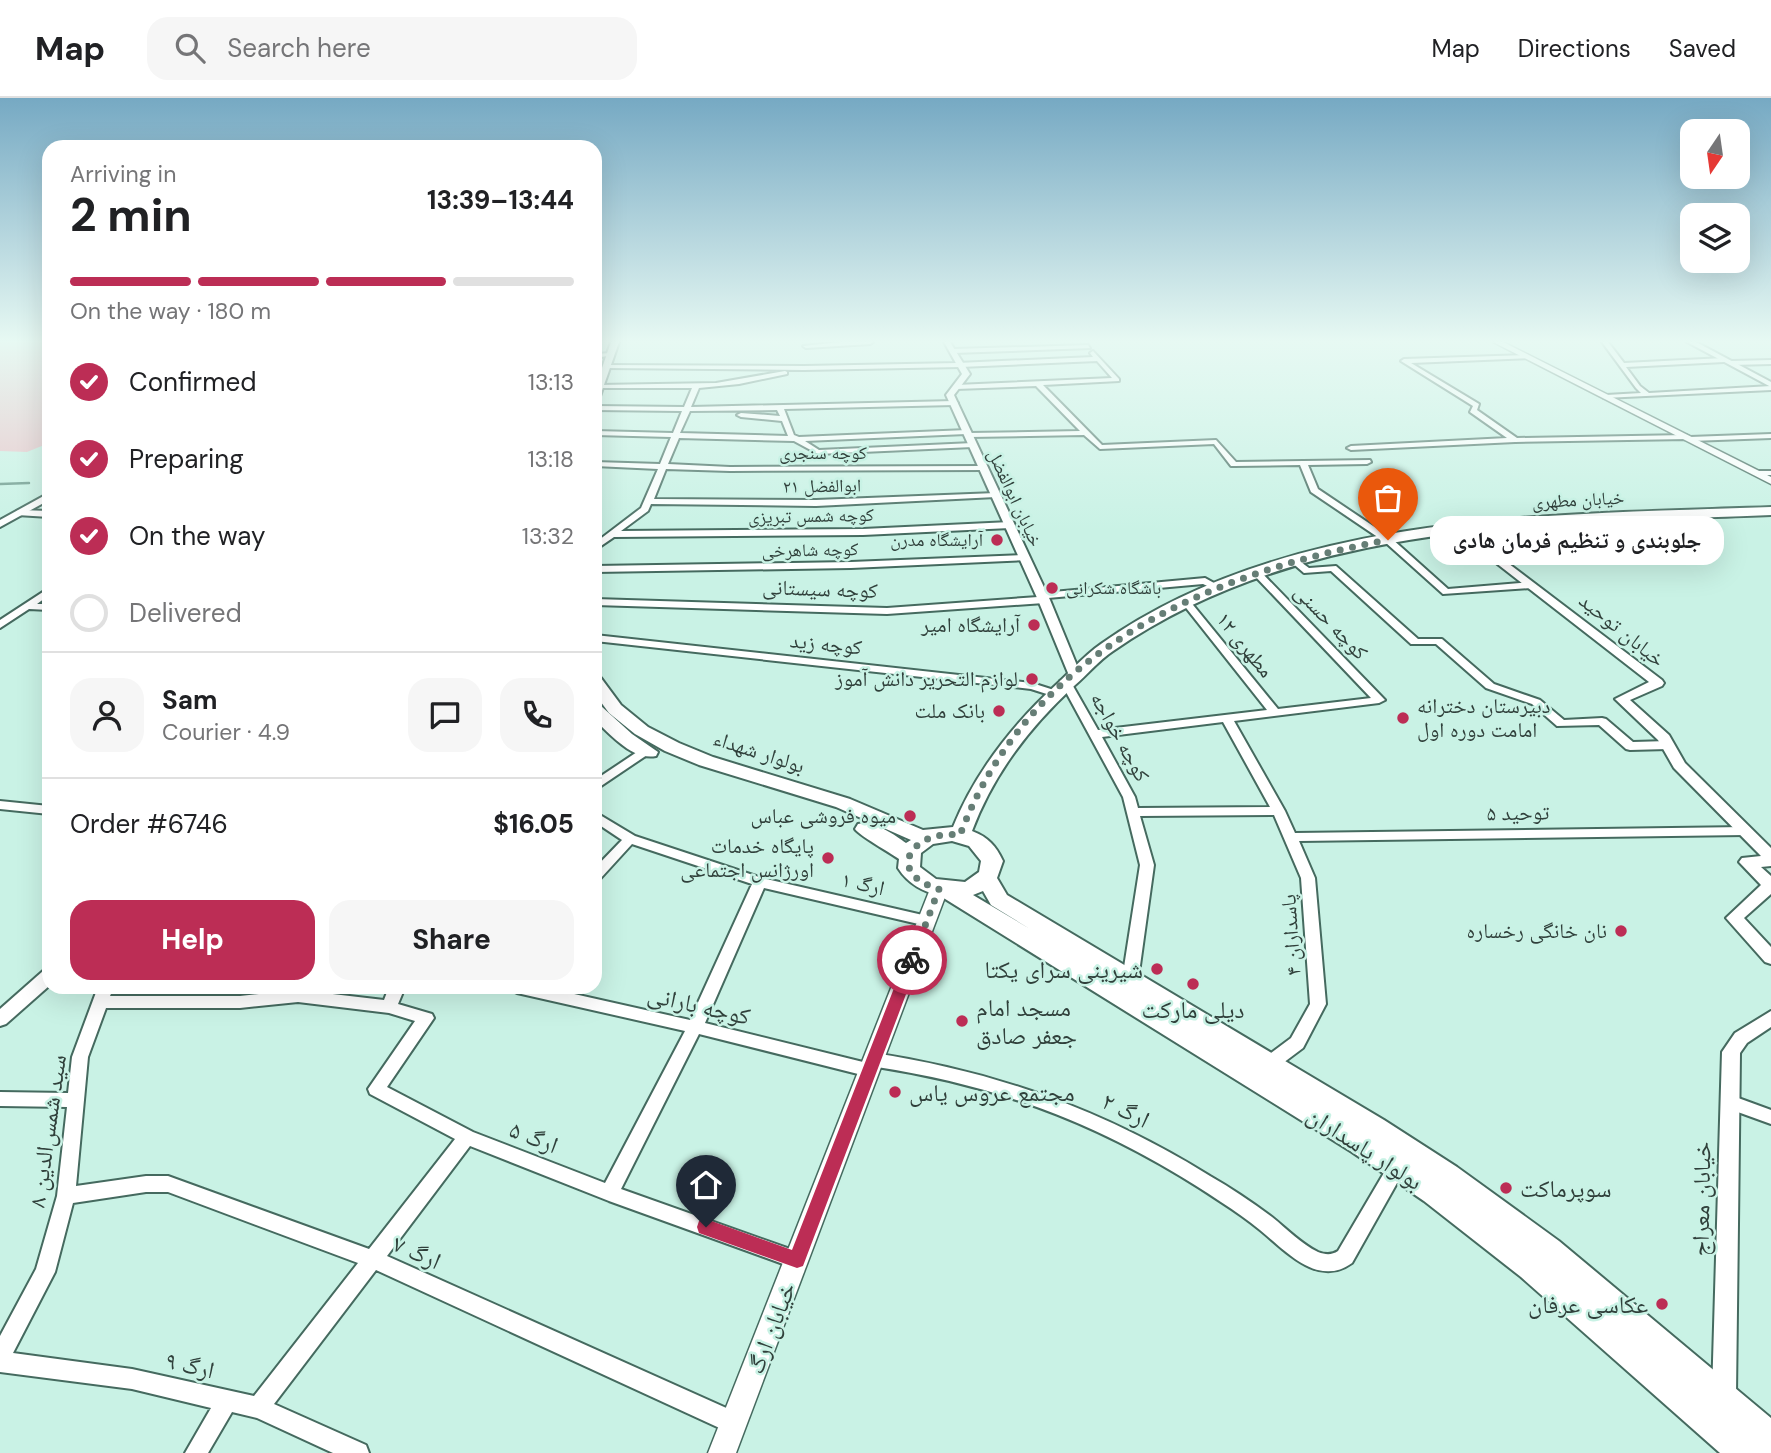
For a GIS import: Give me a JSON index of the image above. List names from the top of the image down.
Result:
{
  "streets": {
    "main road": [
      "خیابان مطهری",
      "بولوار شهداء",
      "بولوار پاسداران",
      "خیابان ارگ"
    ],
    "street": [
      "کوچه سنجری",
      "ابوالفضل ۲۱",
      "خیابان ابوالفضل",
      "کوچه شمس تبریزی",
      "کوچه شاهرخی",
      "کوچه سیستانی",
      "کوچه حسنی",
      "خیابان توحید",
      "کوچه زید",
      "مطهری ۱۲",
      "کوچه خواجه",
      "توحید ۵",
      "ارگ ۱",
      "پاسداران ۴",
      "کوچه بارانی",
      "ارگ ۲",
      "سید شمس‌الدین ۸",
      "ارگ ۵",
      "خیابان معراج",
      "ارگ ۷",
      "ارگ ۹"
    ]
  },
  "crossings": [
    ["کوچه سنجری", "خیابان ابوالفضل"],
    ["ابوالفضل ۲۱", "خیابان ابوالفضل"],
    ["خیابان ابوالفضل", "خیابان مطهری"],
    ["خیابان ابوالفضل", "کوچه شمس تبریزی"],
    ["خیابان ابوالفضل", "کوچه شاهرخی"],
    ["خیابان ابوالفضل", "کوچه سیستانی"],
    ["خیابان ابوالفضل", "کوچه خواجه"],
    ["خیابان مطهری", "کوچه سیستانی"],
    ["خیابان مطهری", "کوچه حسنی"],
    ["خیابان مطهری", "خیابان توحید"],
    ["خیابان مطهری", "کوچه زید"],
    ["خیابان مطهری", "مطهری ۱۲"],
    ["خیابان مطهری", "کوچه خواجه"],
    ["خیابان مطهری", "بولوار شهداء"],
    ["خیابان مطهری", "بولوار پاسداران"],
    ["خیابان مطهری", "خیابان ارگ"],
    ["خیابان توحید", "توحید ۵"],
    ["کوچه خواجه", "بولوار پاسداران"],
    ["بولوار شهداء", "بولوار پاسداران"],
    ["بولوار شهداء", "خیابان ارگ"],
    ["توحید ۵", "پاسداران ۴"],
    ["ارگ ۱", "خیابان ارگ"],
    ["پاسداران ۴", "بولوار پاسداران"],
    ["کوچه بارانی", "ارگ ۲"],
    ["کوچه بارانی", "خیابان ارگ"],
    ["ارگ ۲", "بولوار پاسداران"],
    ["ارگ ۲", "خیابان ارگ"],
    ["سید شمس‌الدین ۸", "ارگ ۷"],
    ["سید شمس‌الدین ۸", "ارگ ۹"],
    ["ارگ ۵", "خیابان ارگ"],
    ["بولوار پاسداران", "خیابان معراج"],
    ["بولوار پاسداران", "خیابان ارگ"],
    ["ارگ ۷", "خیابان ارگ"]
  ],
  "places": [
    "آرایشگاه مدرن",
    "جلوبندی و تنظیم فرمان هادی",
    "باشگاه شکرانی",
    "آرایشگاه امیر",
    "لوازم التحریر دانش آموز",
    "بانک ملت",
    "دبیرستان دخترانه امامت دوره اول",
    "میوه فروشی عباس",
    "پایگاه خدمات اورژانس اجتماعی",
    "نان خانگی رخساره",
    "شیرینی سرای یکتا",
    "دیلی مارکت",
    "مسجد امام جعفر صادق",
    "مجتمع عروس یاس",
    "سوپرماکت",
    "عکاسی عرفان"
  ],
  "north": "bottom",
  "page": {
    "header": "Map",
    "search": "Search here",
    "nav": ["Map", "Directions", "Saved"],
    "heading": ["2 min", "Arriving in", "13:39–13:44"],
    "panel": [
      "Sam",
      "Courier · 4.9",
      "Order #6746",
      "$16.05"
    ],
    "bar": "On the way · 180 m",
    "list": [
      ["Confirmed", "13:13"],
      ["Preparing", "13:18"],
      ["On the way", "13:32"],
      "Delivered"
    ],
    "bubble": "جلوبندی و تنظیم فرمان هادی",
    "buttons": ["Help", "Share"]
  }
}
